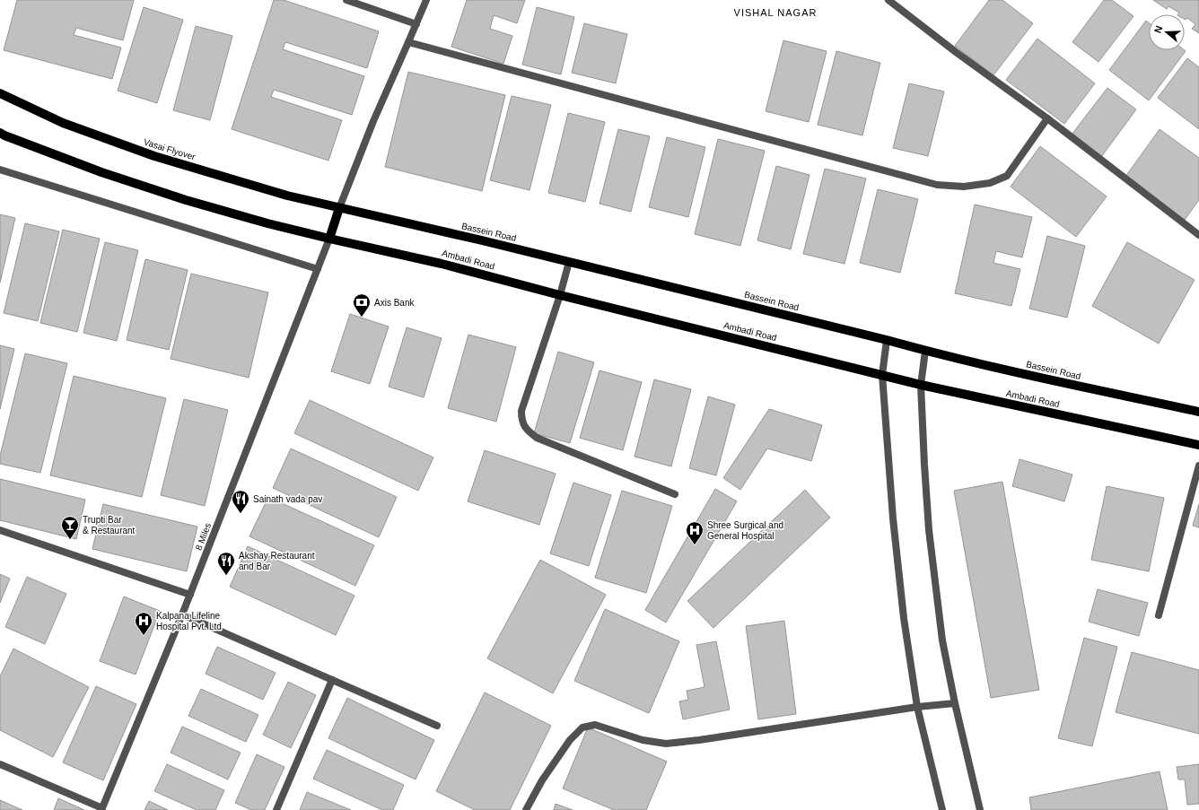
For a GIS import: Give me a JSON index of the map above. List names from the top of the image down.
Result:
{
  "streets": {
    "main road": ["Vasai Flyover", "Bassein Road", "Ambadi Road"],
    "street": ["8 Miles"]
  },
  "crossings": [
    ["Vasai Flyover", "Bassein Road"]
  ],
  "districts": ["VISHAL NAGAR"],
  "places": {
    "bank": ["Axis Bank"],
    "restaurant": ["Sainath vada pav", "Akshay Restaurant and Bar"],
    "bar": ["Trupti Bar & Restaurant"],
    "hospital": ["Shree Surgical and General Hospital", "Kalpana Lifeline Hospital Pvt. Ltd"]
  },
  "north": "left"
}
